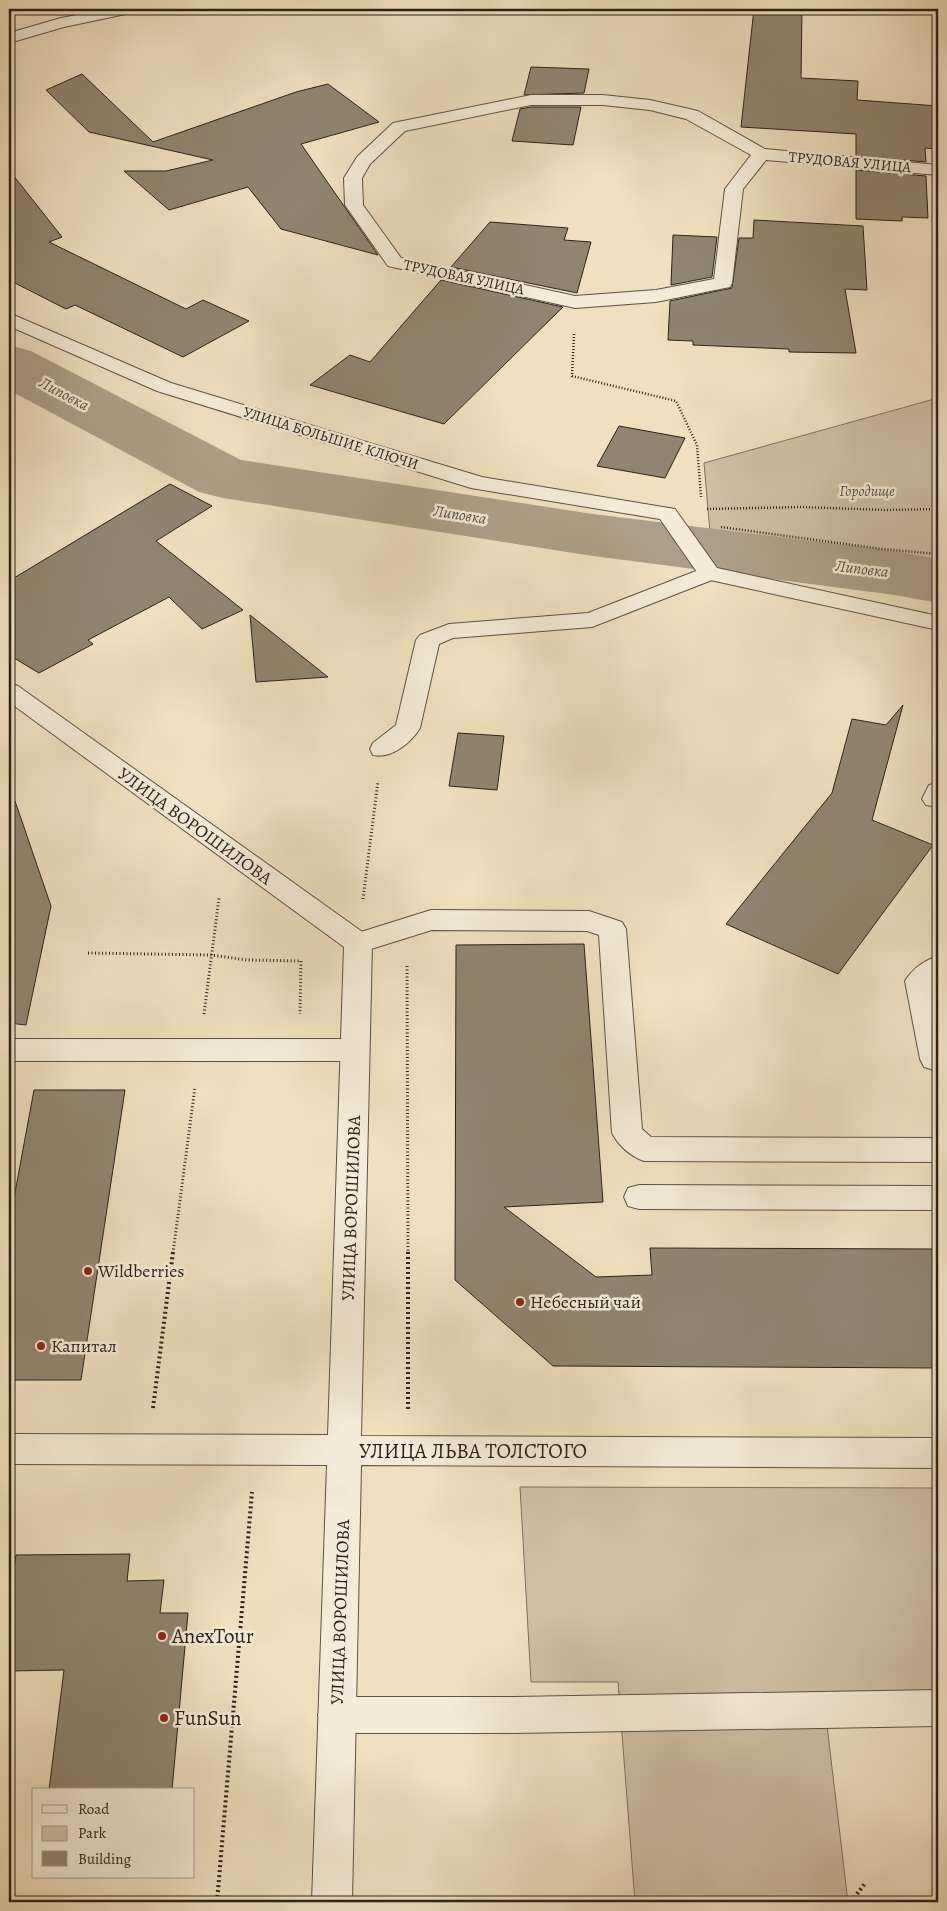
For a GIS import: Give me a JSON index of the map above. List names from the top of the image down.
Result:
{
  "streets": {
    "street": [
      "ТРУДОВАЯ УЛИЦА",
      "УЛИЦА БОЛЬШИЕ КЛЮЧИ",
      "УЛИЦА ВОРОШИЛОВА",
      "УЛИЦА ЛЬВА ТОЛСТОГО"
    ]
  },
  "crossings": [
    ["УЛИЦА ВОРОШИЛОВА", "УЛИЦА ЛЬВА ТОЛСТОГО"]
  ],
  "water": ["Липовка"],
  "parks": ["Городище"],
  "places": [
    "Wildberries",
    "Небесный чай",
    "Капитал",
    "AnexTour",
    "FunSun"
  ],
  "legend": ["Road", "Park", "Building"]
}
